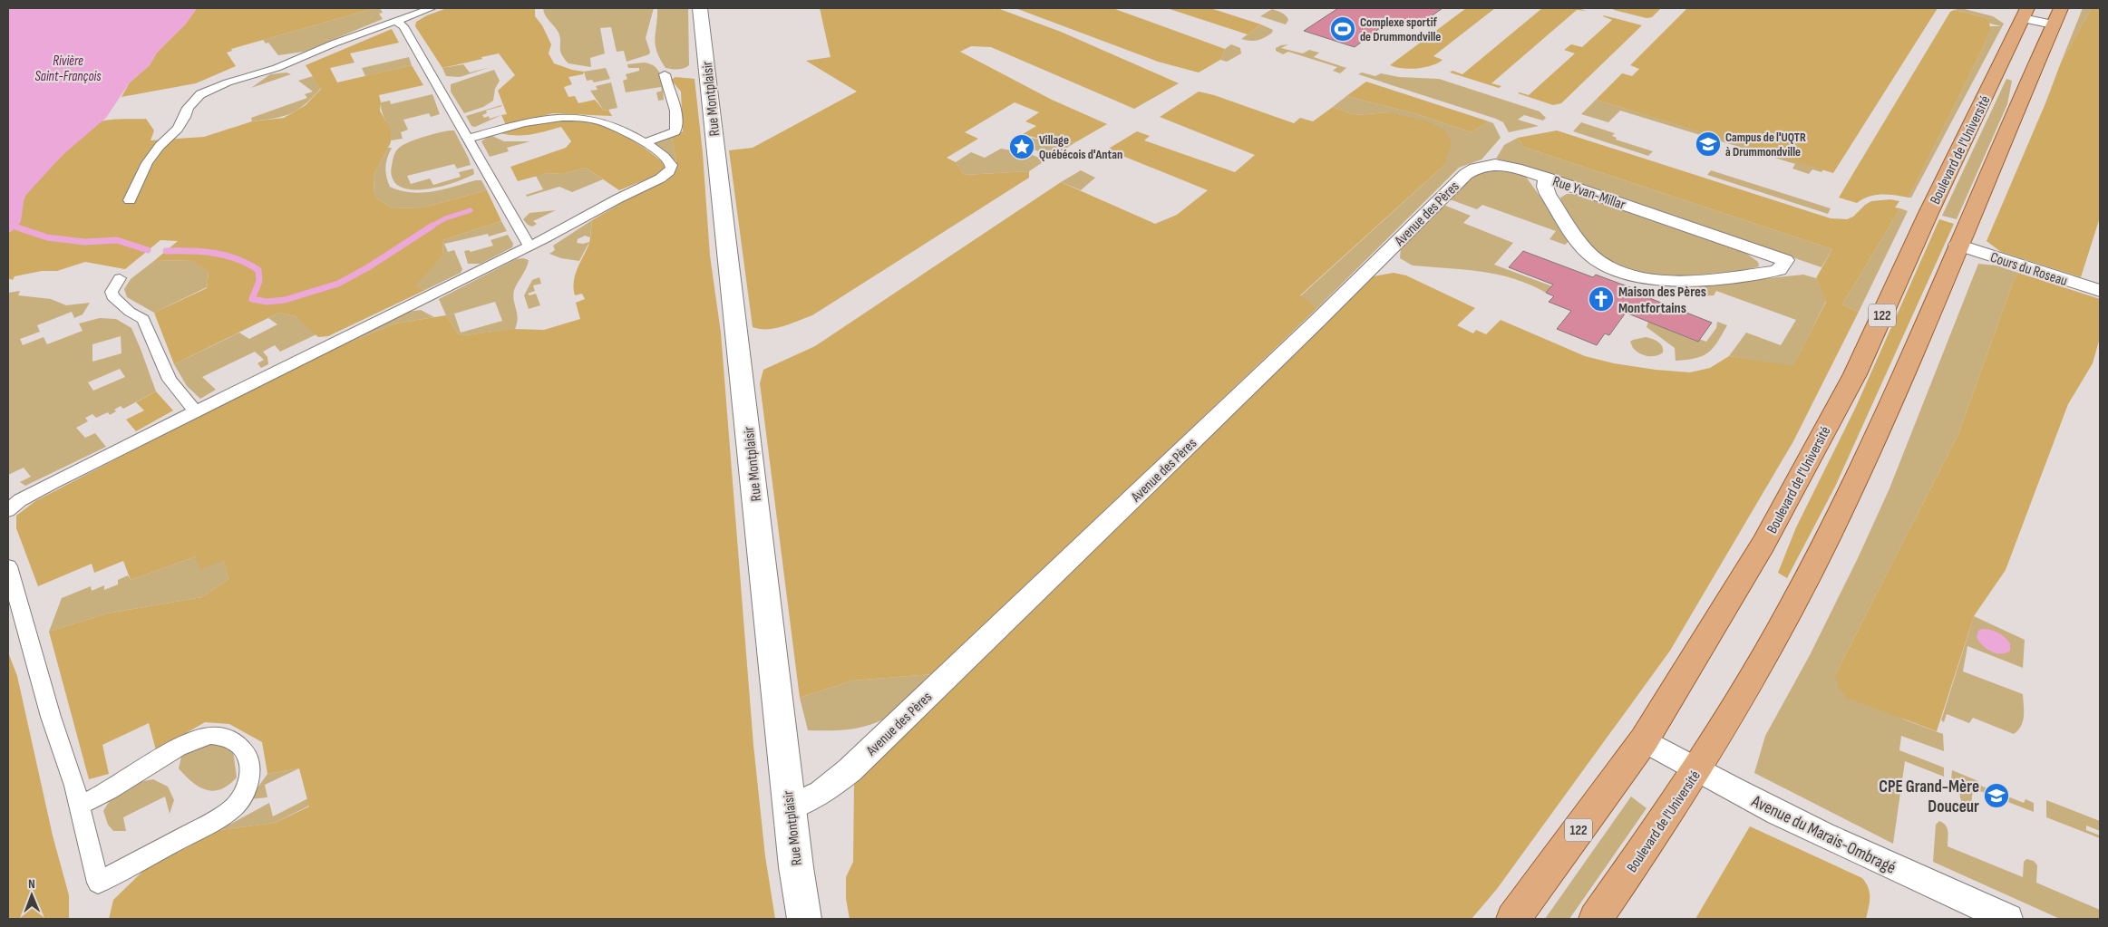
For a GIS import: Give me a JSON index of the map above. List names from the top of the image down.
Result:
{
  "streets": {
    "main road": ["Boulevard de l'Université", "122"],
    "street": [
      "Rue Montplaisir",
      "Rue Yvan-Millar",
      "Avenue des Pères",
      "Cours du Roseau",
      "Avenue du Marais-Ombragé"
    ]
  },
  "crossings": [
    ["Rue Montplaisir", "Avenue des Pères"],
    ["Boulevard de l'Université", "Cours du Roseau"],
    ["Boulevard de l'Université", "Avenue du Marais-Ombragé"],
    ["Rue Yvan-Millar", "Avenue des Pères"]
  ],
  "water": ["Rivière Saint-François"],
  "places": {
    "sports": ["Complexe sportif de Drummondville"],
    "school or university": ["Campus de l'UQTR à Drummondville", "CPE Grand-Mère Douceur"],
    "place": ["Village Québécois d'Antan"],
    "church": ["Maison des Pères Montfortains"]
  },
  "north": "top"
}
